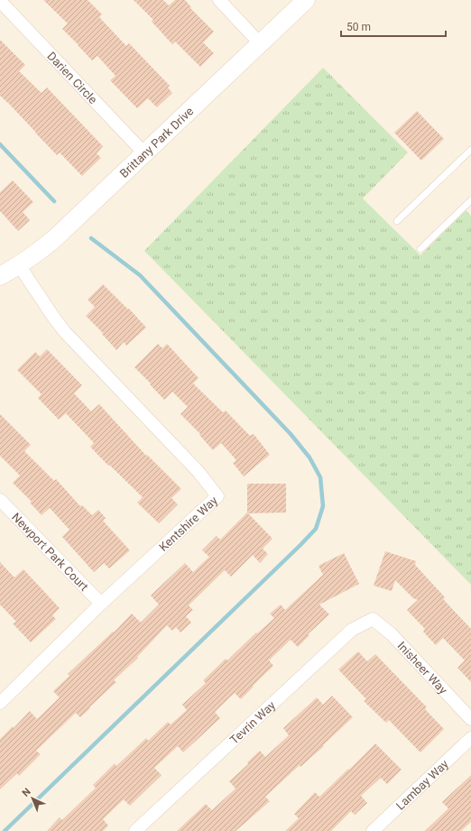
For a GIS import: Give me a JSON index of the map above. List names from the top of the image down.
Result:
{
  "streets": {
    "street": [
      "Darien Circle",
      "Brittany Park Drive",
      "Kentshire Way",
      "Newport Park Court",
      "Inisheer Way",
      "Tevrin Way",
      "Lambay Way"
    ]
  },
  "crossings": [
    ["Darien Circle", "Brittany Park Drive"],
    ["Brittany Park Drive", "Kentshire Way"],
    ["Kentshire Way", "Newport Park Court"],
    ["Inisheer Way", "Tevrin Way"]
  ],
  "scale_bar": "50 m",
  "north": "top left"
}
